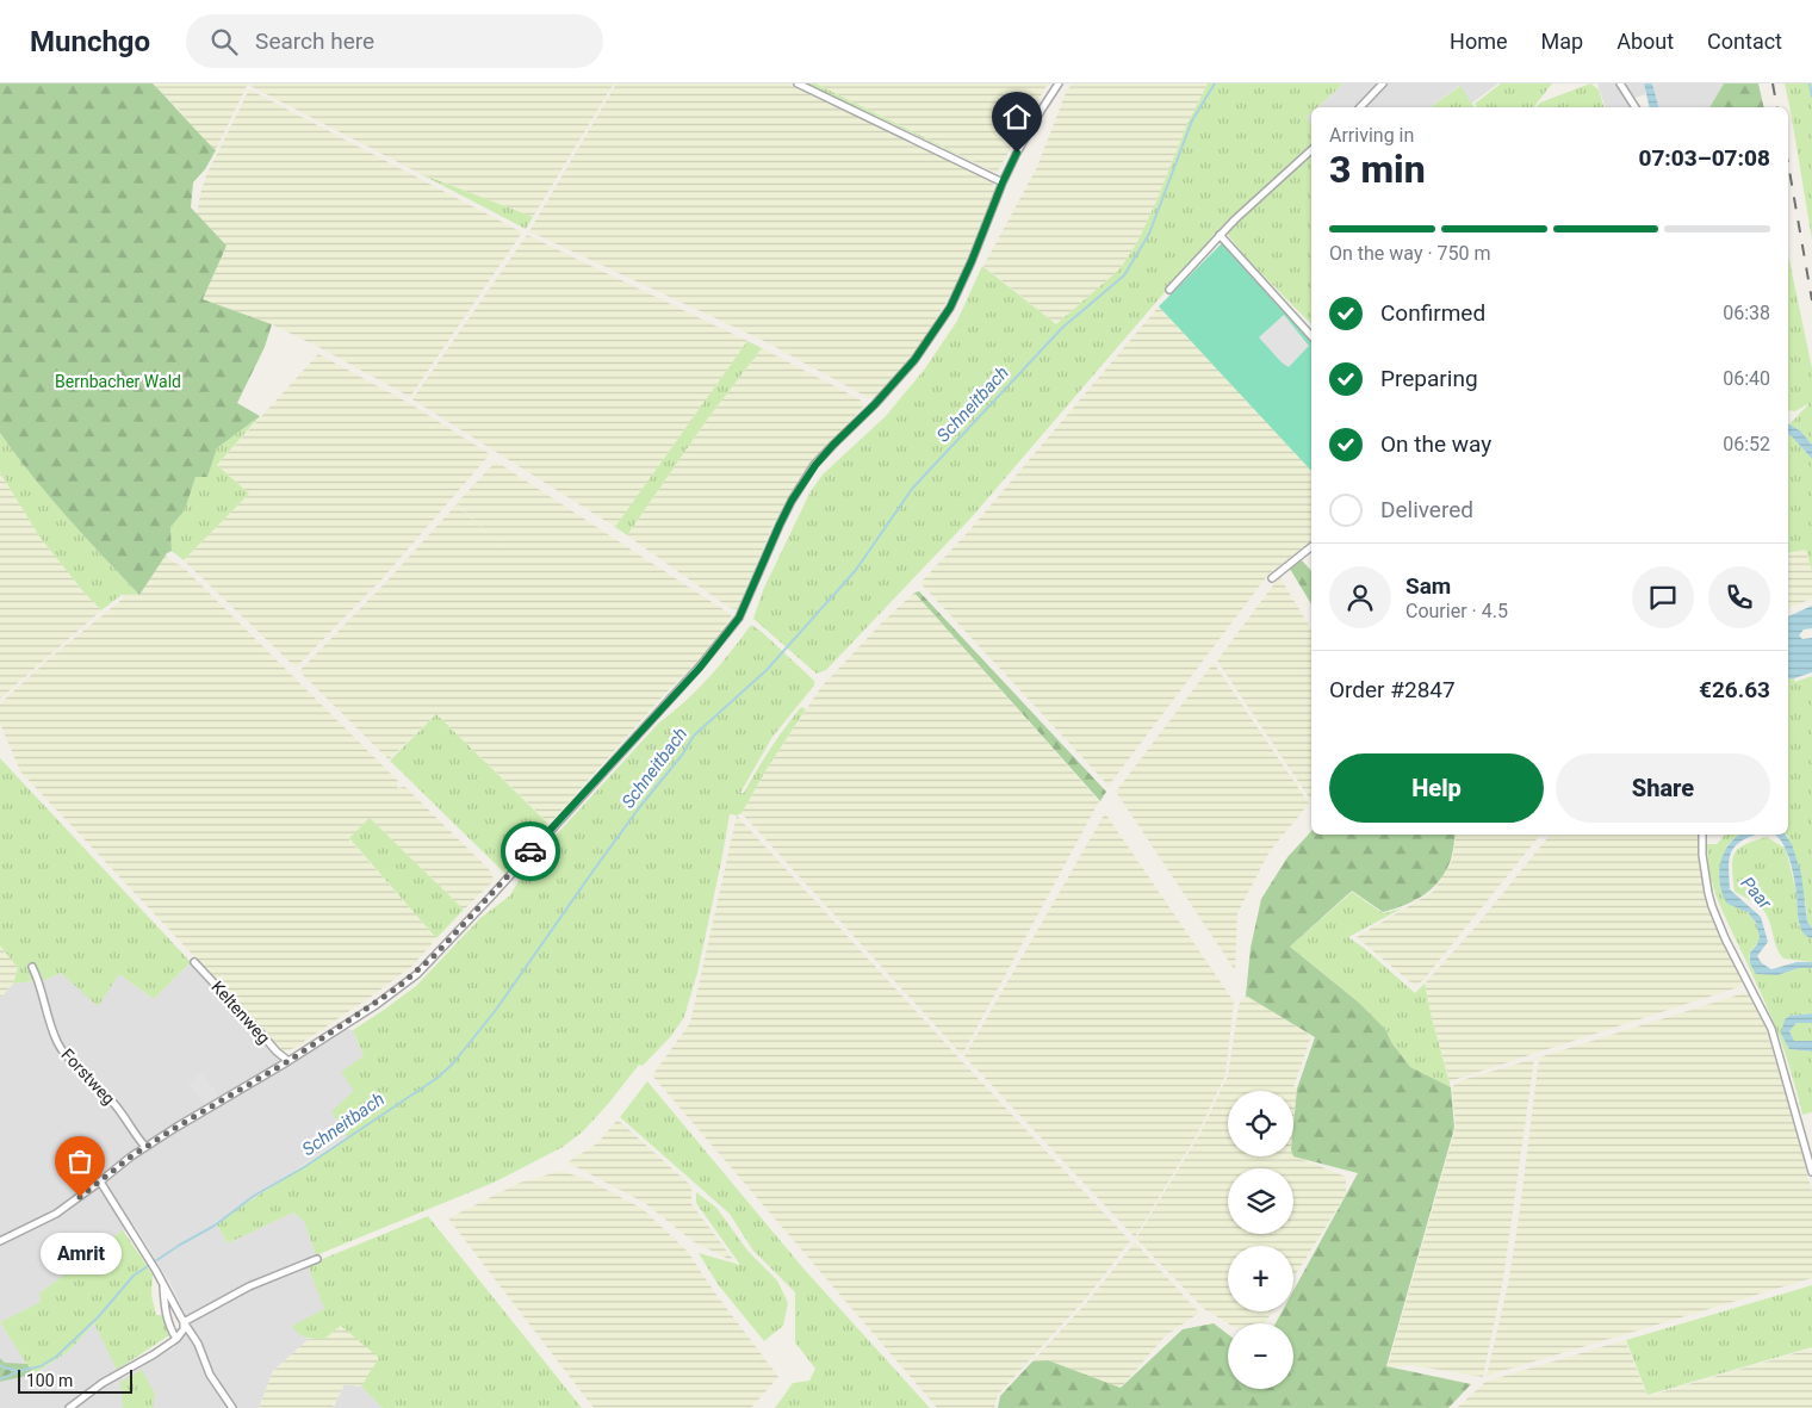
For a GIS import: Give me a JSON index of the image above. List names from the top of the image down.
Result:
{
  "streets": {
    "street": ["Keltenweg", "Forstweg"]
  },
  "water": ["Schneitbach", "Paar"],
  "parks": ["Bernbacher Wald"],
  "places": ["Amrit"],
  "scale_bar": "100 m",
  "page": {
    "header": "Munchgo",
    "search": "Search here",
    "nav": [
      "Home",
      "Map",
      "About",
      "Contact"
    ],
    "heading": ["3 min", "Arriving in", "07:03–07:08"],
    "panel": [
      "Sam",
      "Courier · 4.5",
      "Order #2847",
      "€26.63"
    ],
    "bar": "On the way · 750 m",
    "list": [
      ["Confirmed", "06:38"],
      ["Preparing", "06:40"],
      ["On the way", "06:52"],
      "Delivered"
    ],
    "buttons": ["Help", "Share"],
    "map_buttons": ["+", "−"],
    "bubble": "Amrit",
    "scale": "100 m"
  }
}
